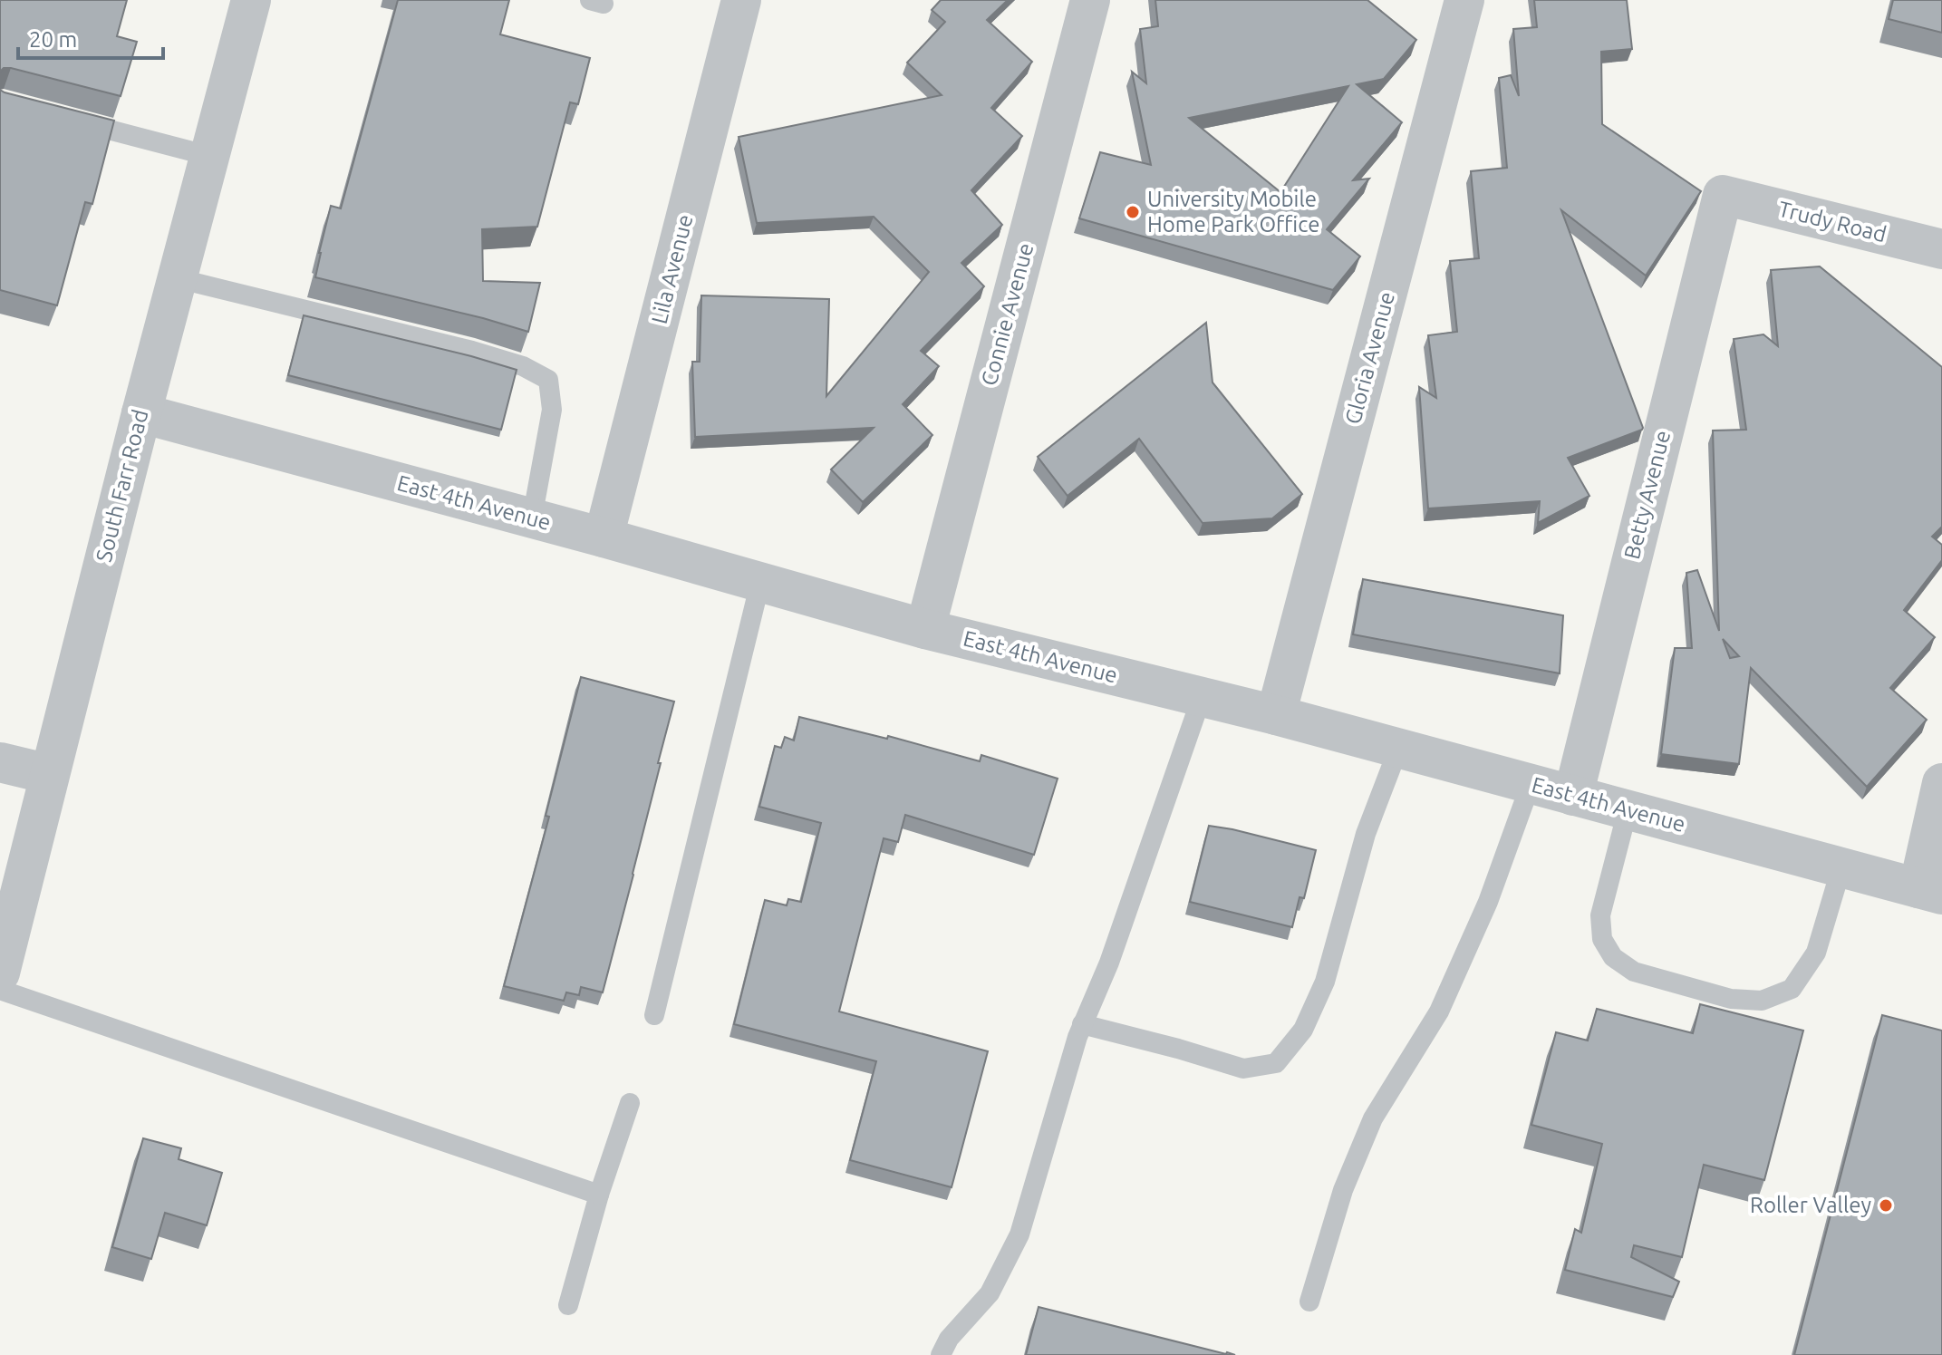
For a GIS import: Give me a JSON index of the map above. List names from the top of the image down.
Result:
{
  "streets": {
    "street": [
      "Trudy Road",
      "Lila Avenue",
      "Connie Avenue",
      "Gloria Avenue",
      "South Farr Road",
      "Betty Avenue",
      "East 4th Avenue"
    ]
  },
  "crossings": [
    ["Trudy Road", "Betty Avenue"],
    ["Lila Avenue", "East 4th Avenue"],
    ["Connie Avenue", "East 4th Avenue"],
    ["Gloria Avenue", "East 4th Avenue"],
    ["South Farr Road", "East 4th Avenue"],
    ["Betty Avenue", "East 4th Avenue"]
  ],
  "places": ["University Mobile Home Park Office", "Roller Valley"],
  "scale_bar": "20 m"
}
